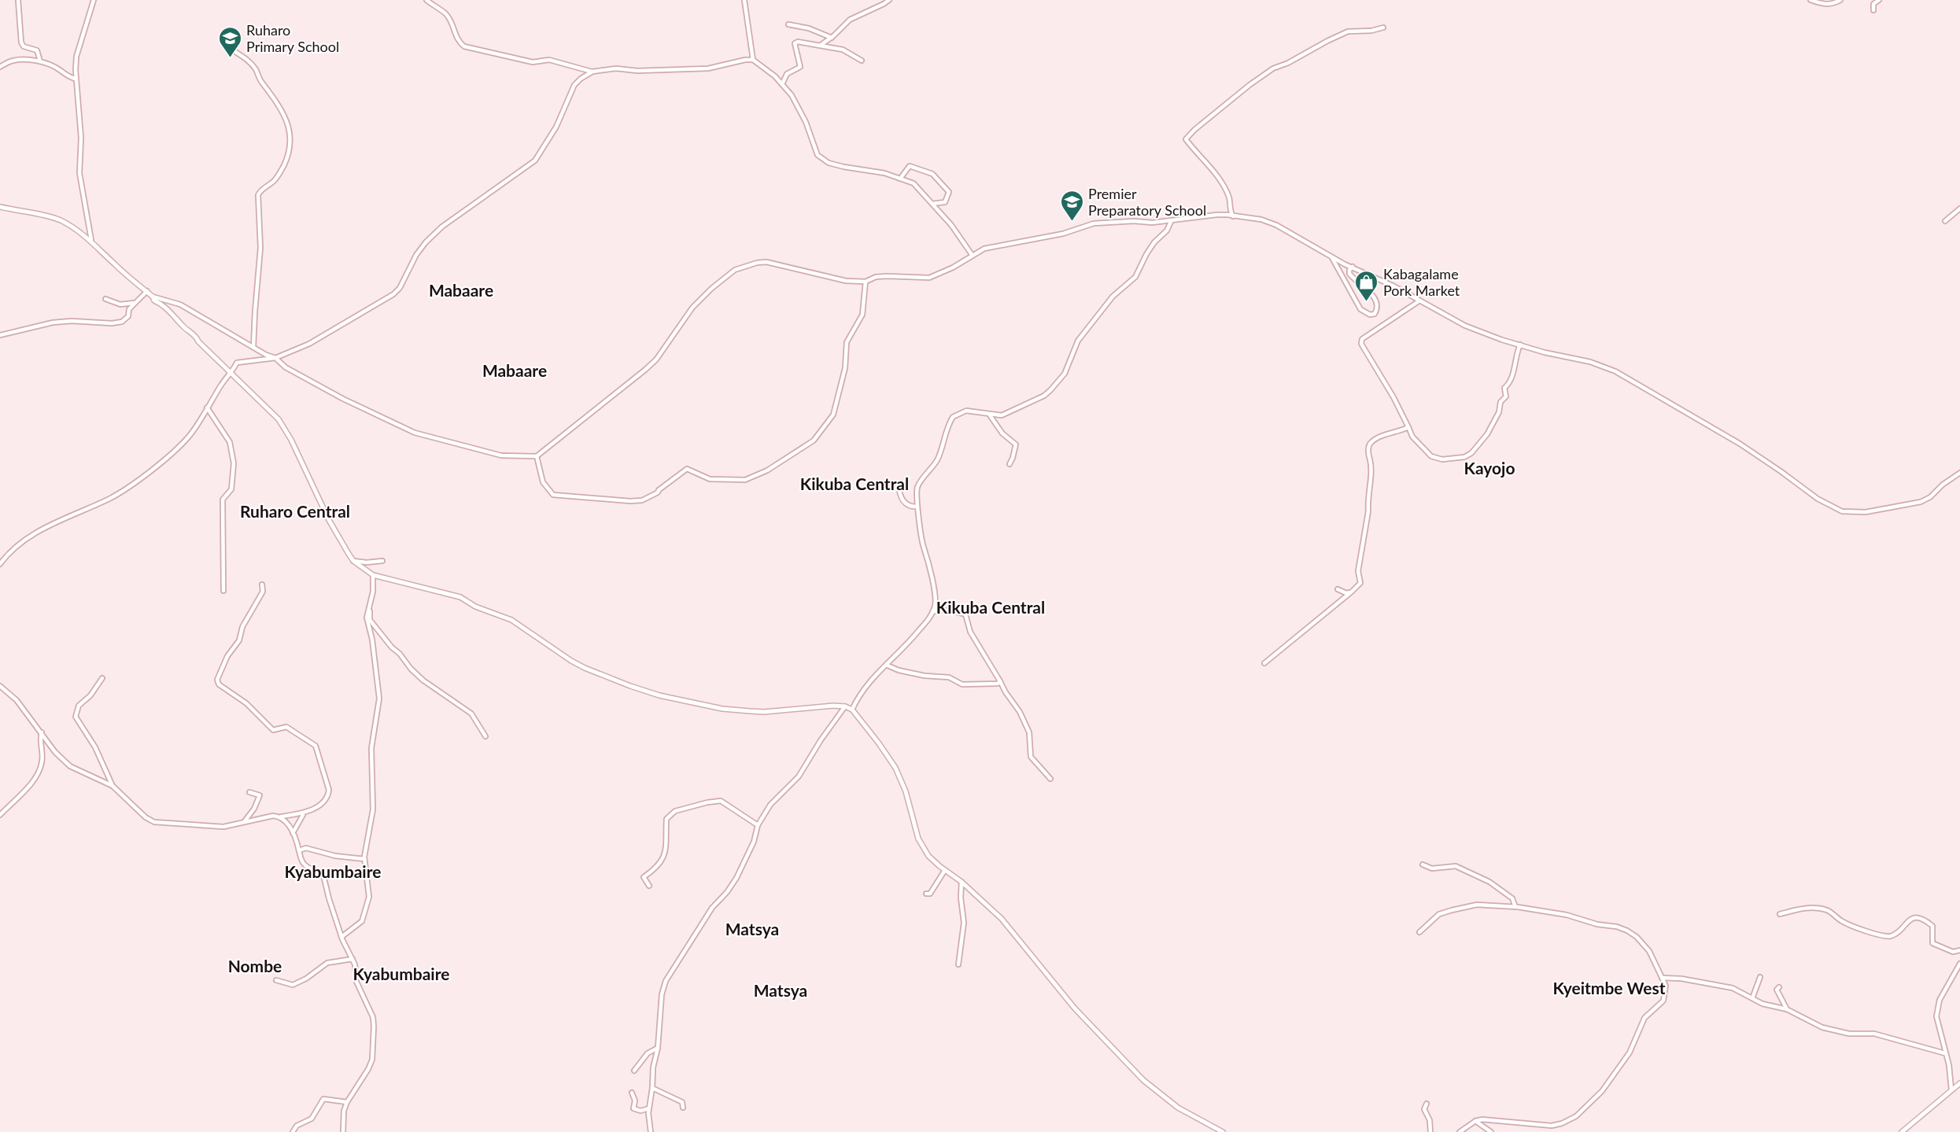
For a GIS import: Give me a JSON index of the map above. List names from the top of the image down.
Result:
{
  "districts": [
    "Mabaare",
    "Mabaare",
    "Kayojo",
    "Kikuba Central",
    "Ruharo Central",
    "Kikuba Central",
    "Kyabumbaire",
    "Matsya",
    "Nombe",
    "Kyabumbaire",
    "Kyeitmbe West",
    "Matsya"
  ],
  "places": {
    "school or university": ["Ruharo Primary School", "Premier Preparatory School"],
    "shop": ["Kabagalame Pork Market"]
  }
}
